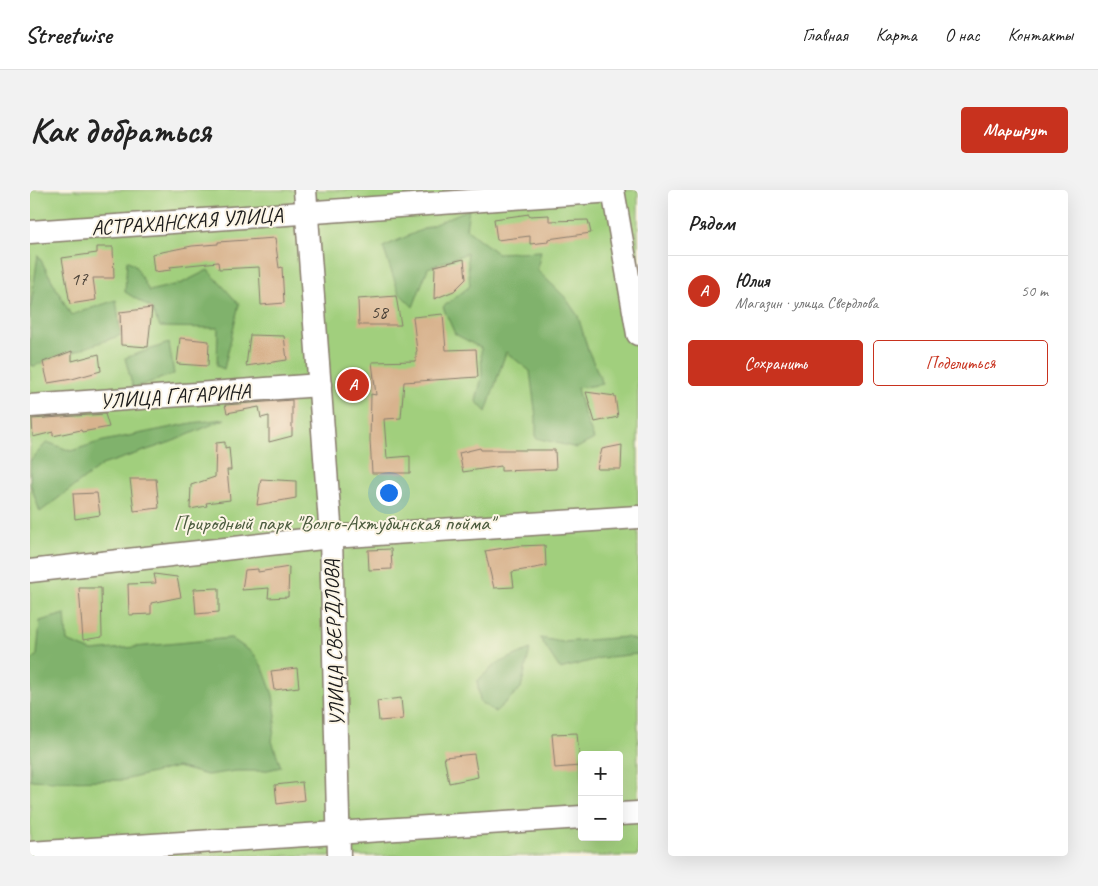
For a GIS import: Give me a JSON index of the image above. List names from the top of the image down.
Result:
{
  "streets": {
    "street": ["АСТРАХАНСКАЯ УЛИЦА", "УЛИЦА ГАГАРИНА", "УЛИЦА СВЕРДЛОВА"]
  },
  "crossings": [
    ["АСТРАХАНСКАЯ УЛИЦА", "УЛИЦА СВЕРДЛОВА"],
    ["УЛИЦА ГАГАРИНА", "УЛИЦА СВЕРДЛОВА"]
  ],
  "parks": ["Природный парк \"Волго-Ахтубинская пойма\""],
  "house_numbers": ["17", "58"],
  "page": {
    "header": "Streetwise",
    "nav": [
      "Главная",
      "Карта",
      "О нас",
      "Контакты"
    ],
    "buttons": [
      "Маршрут",
      ["Сохранить", "Поделиться"]
    ],
    "title": "Как добраться",
    "heading": "Рядом",
    "list": [
      {
        "mark": "A",
        "name": "Юлия",
        "note": "Магазин · улица Свердлова",
        "value": "50 m"
      }
    ],
    "pins": "A",
    "map_buttons": ["+", "−"]
  }
}
